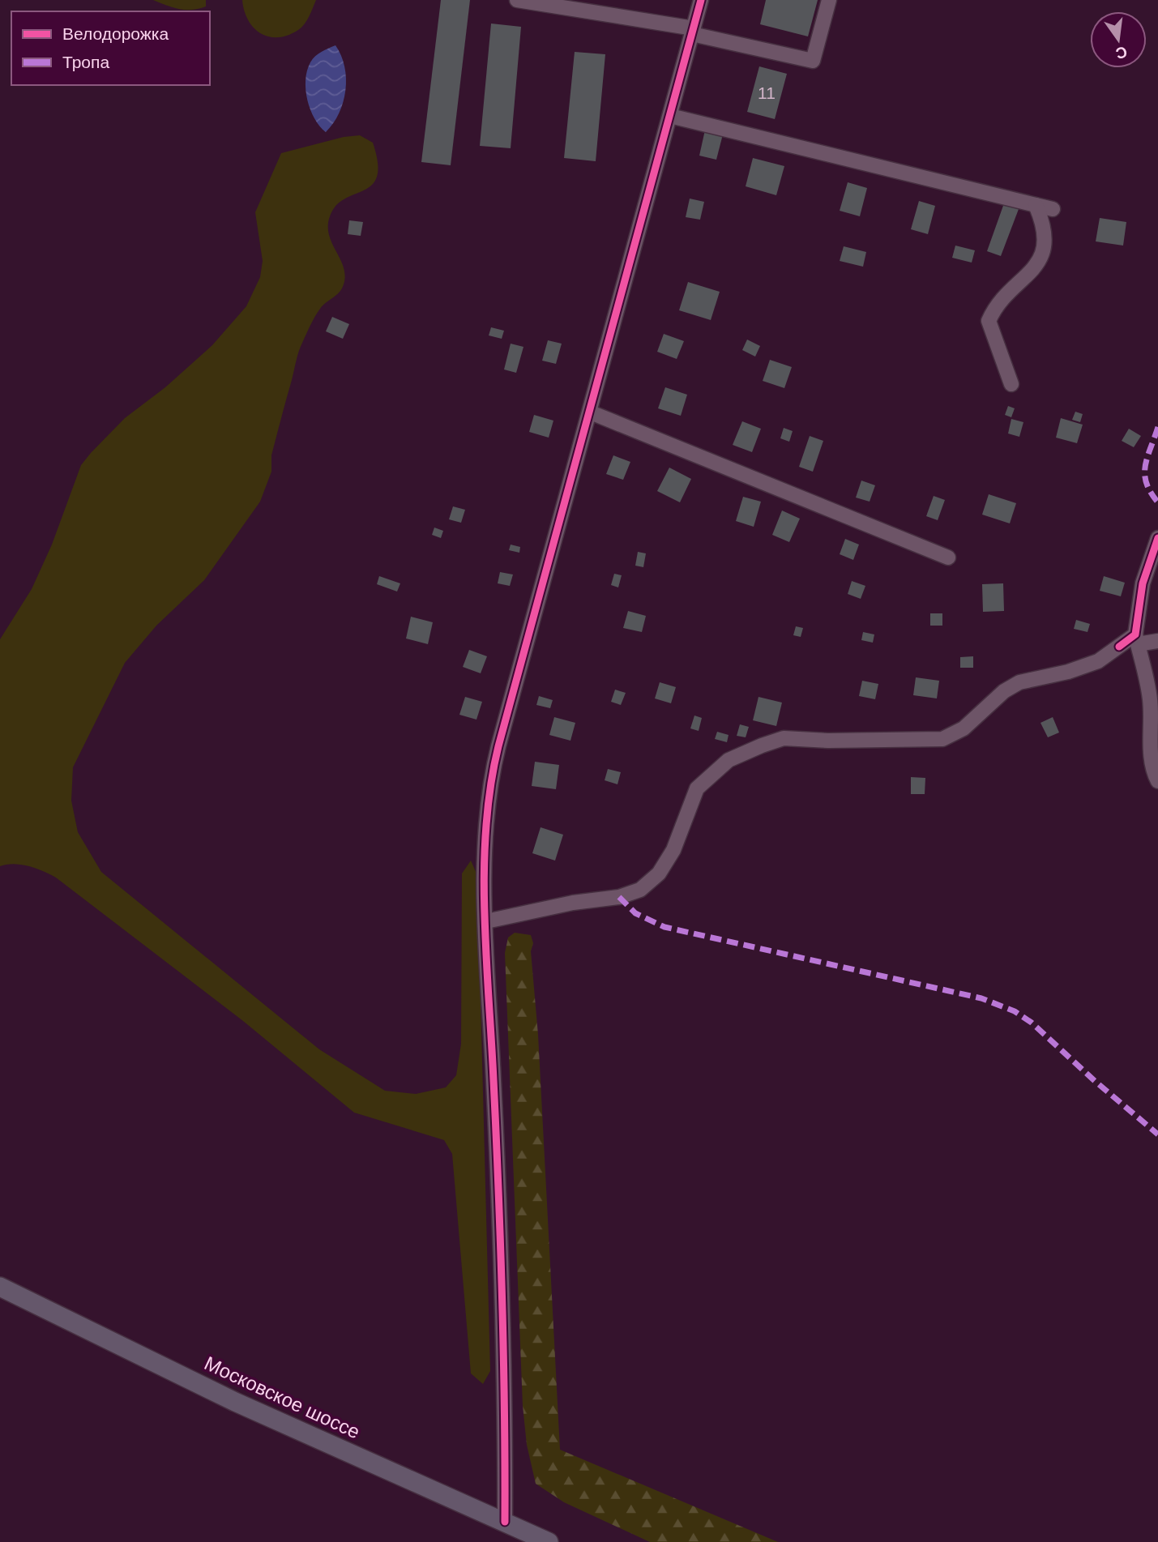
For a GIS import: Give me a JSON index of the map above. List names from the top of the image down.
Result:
{
  "streets": {
    "main road": ["Московское шоссе"]
  },
  "house_numbers": ["11"],
  "legend": ["Велодорожка", "Тропа"],
  "north": "bottom"
}
